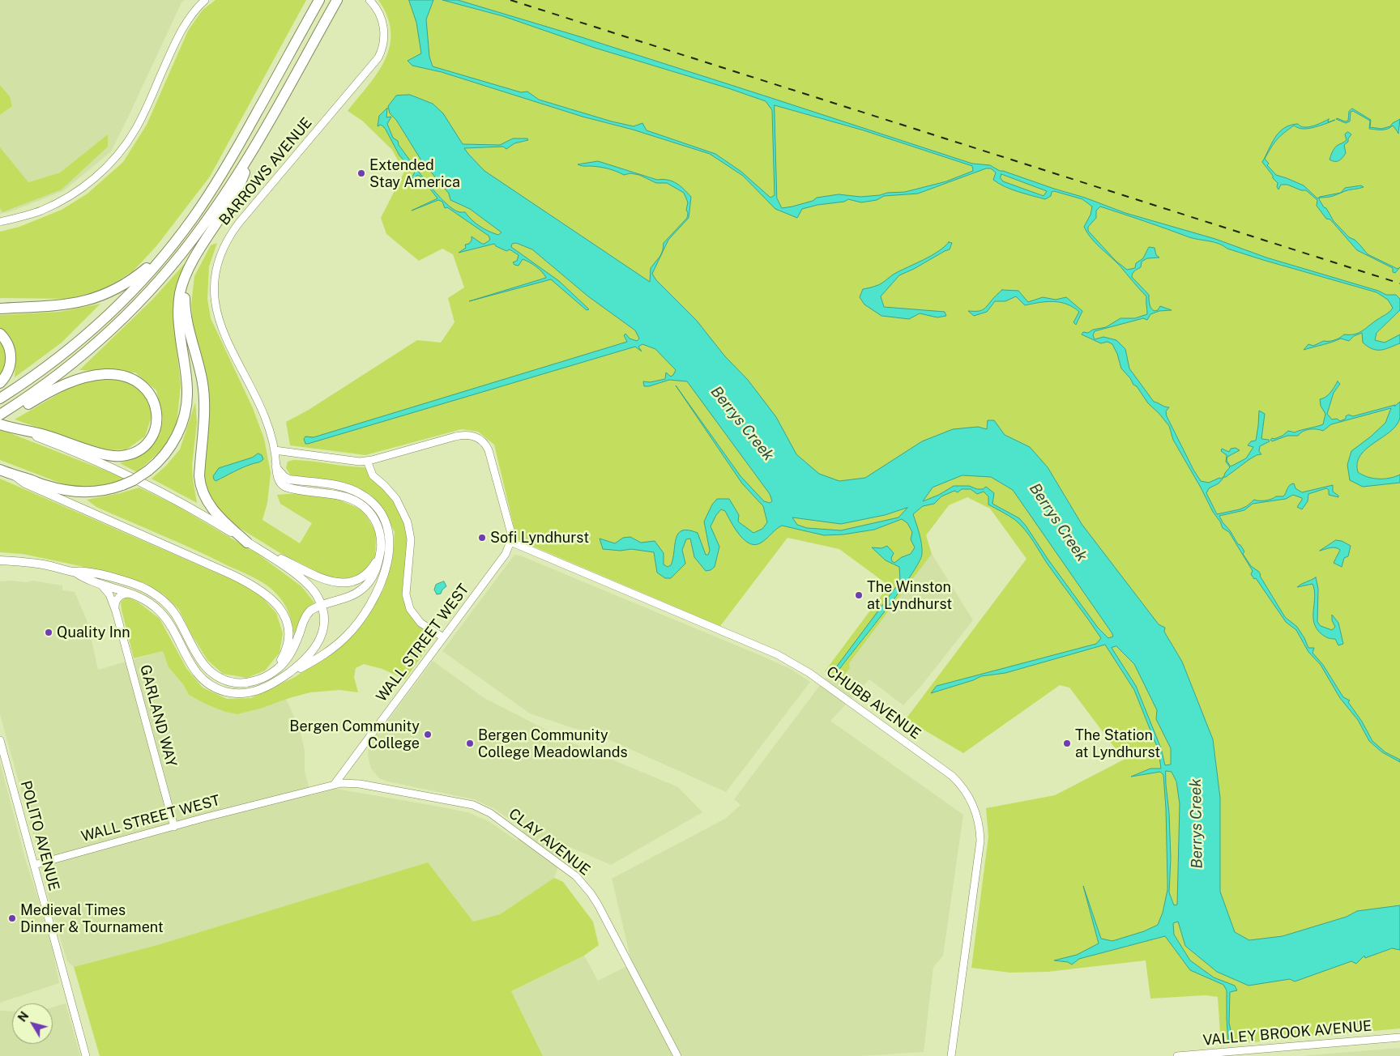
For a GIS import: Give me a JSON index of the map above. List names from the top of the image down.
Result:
{
  "streets": {
    "street": [
      "BARROWS AVENUE",
      "WALL STREET WEST",
      "CHUBB AVENUE",
      "GARLAND WAY",
      "POLITO AVENUE",
      "CLAY AVENUE",
      "VALLEY BROOK AVENUE"
    ]
  },
  "crossings": [
    ["WALL STREET WEST", "CHUBB AVENUE"],
    ["WALL STREET WEST", "GARLAND WAY"],
    ["WALL STREET WEST", "POLITO AVENUE"],
    ["WALL STREET WEST", "CLAY AVENUE"]
  ],
  "water": ["Berrys Creek"],
  "places": [
    "Extended Stay America",
    "Sofi Lyndhurst",
    "The Winston at Lyndhurst",
    "Quality Inn",
    "Bergen Community College",
    "Bergen Community College Meadowlands",
    "The Station at Lyndhurst",
    "Medieval Times Dinner & Tournament"
  ],
  "north": "top left"
}
